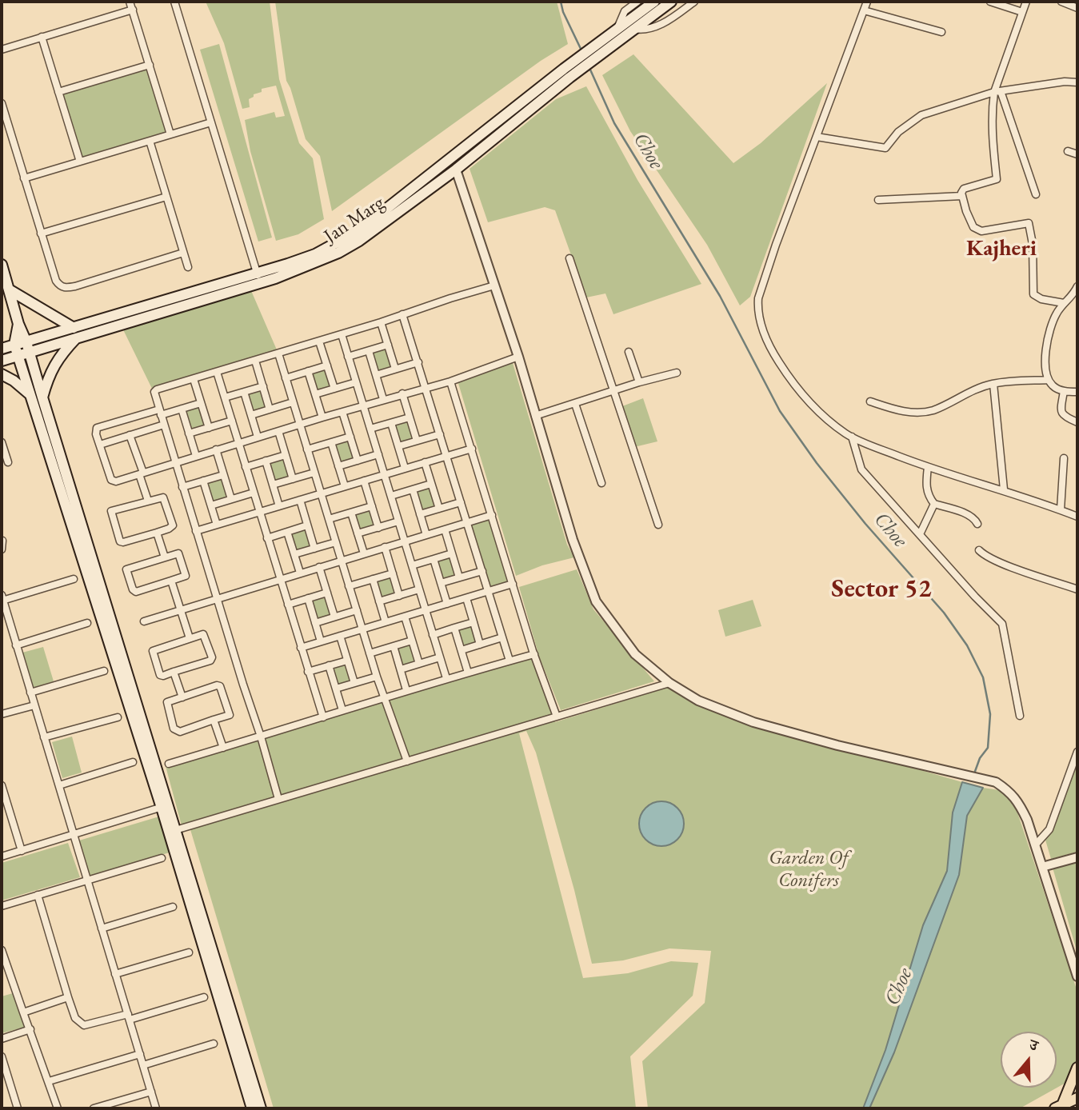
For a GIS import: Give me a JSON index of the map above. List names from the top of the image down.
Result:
{
  "streets": {
    "main road": ["Jan Marg"]
  },
  "districts": ["Kajheri", "Sector 52"],
  "water": ["Choe"],
  "parks": ["Garden Of Conifers"],
  "north": "top"
}
